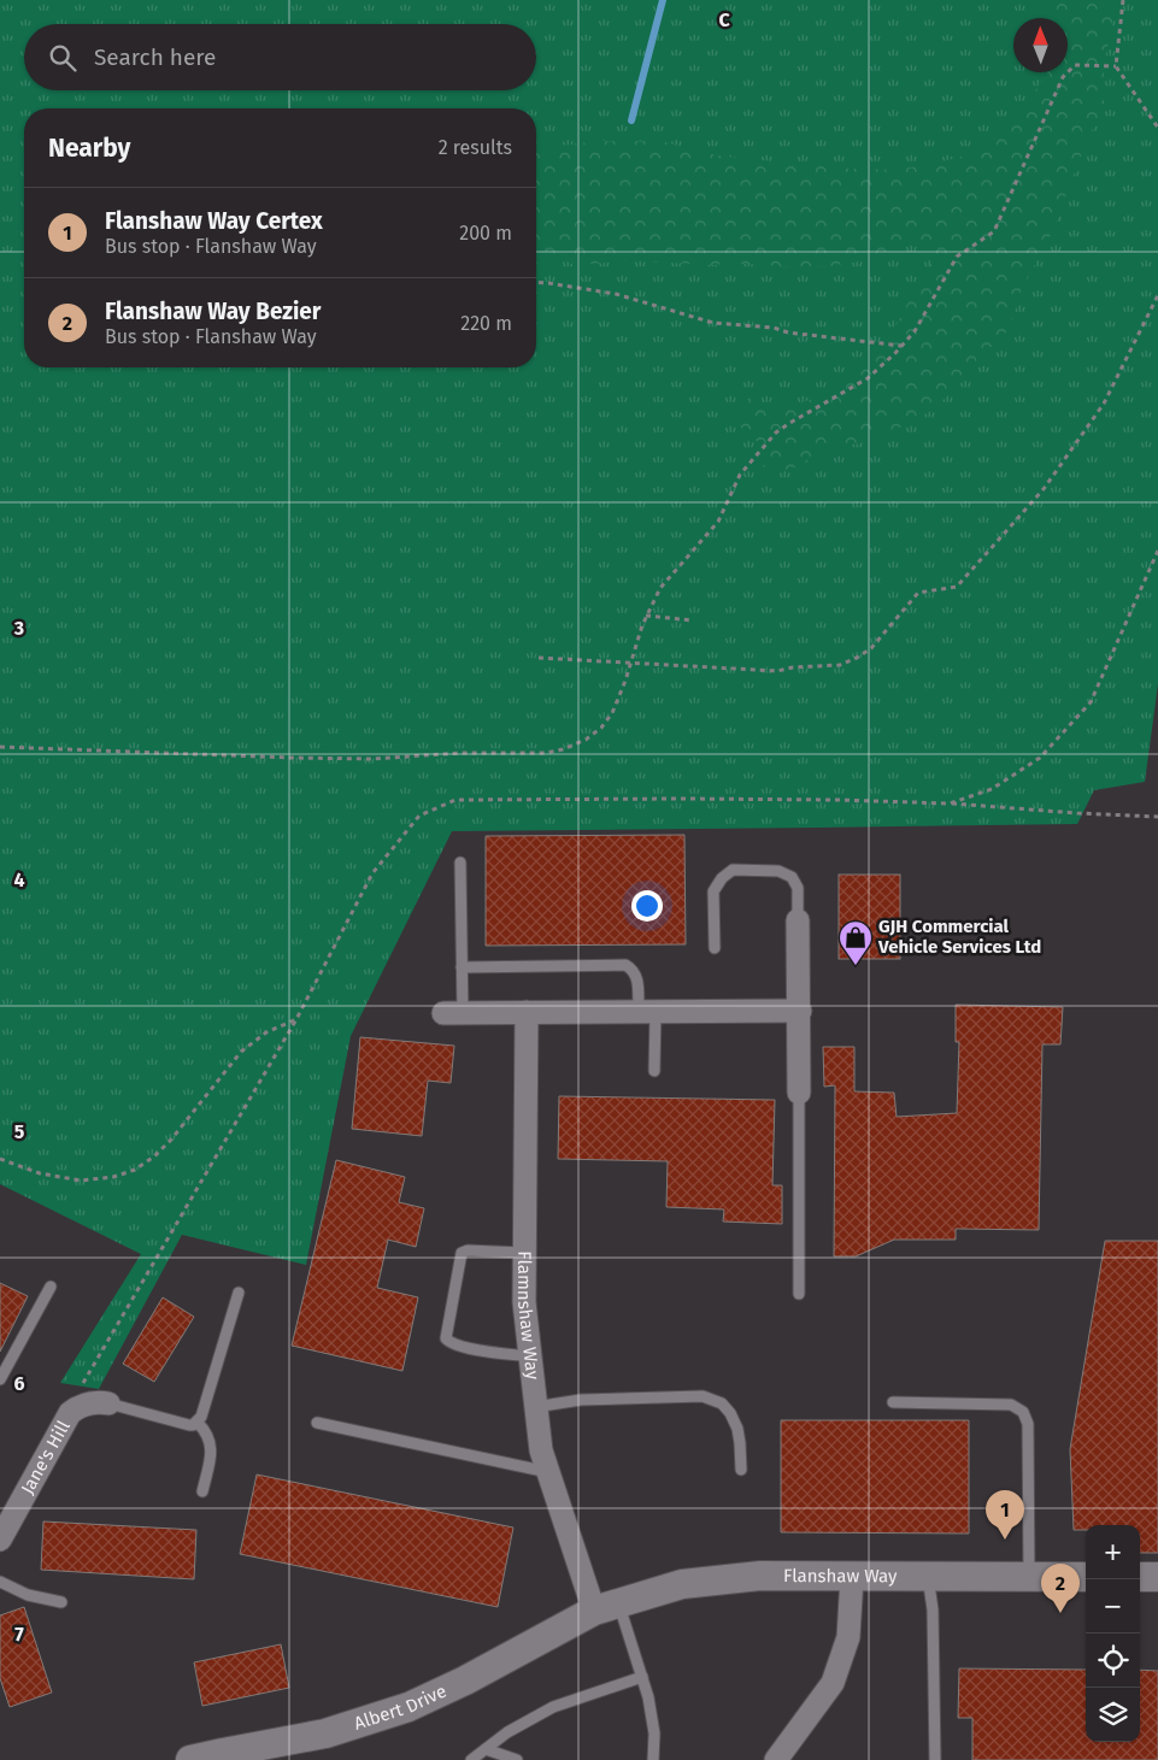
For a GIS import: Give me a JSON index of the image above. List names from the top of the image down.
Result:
{
  "streets": {
    "street": [
      "Flamnshaw Way",
      "Jane's Hill",
      "Flanshaw Way",
      "Albert Drive"
    ]
  },
  "crossings": [
    ["Flamnshaw Way", "Flanshaw Way"],
    ["Flamnshaw Way", "Albert Drive"],
    ["Flanshaw Way", "Albert Drive"]
  ],
  "places": {
    "shop": ["GJH Commercial Vehicle Services Ltd"]
  },
  "north": "top",
  "page": {
    "search": "Search here",
    "heading": ["Nearby", "2 results"],
    "list": [
      {
        "mark": "1",
        "name": "Flanshaw Way Certex",
        "note": "Bus stop · Flanshaw Way",
        "value": "200 m"
      },
      {
        "mark": "2",
        "name": "Flanshaw Way Bezier",
        "note": "Bus stop · Flanshaw Way",
        "value": "220 m"
      }
    ],
    "pins": ["1", "2"],
    "map_buttons": ["+", "−"]
  },
  "grid": {
    "columns": ["C"],
    "rows": [
      "3",
      "4",
      "5",
      "6",
      "7"
    ]
  }
}
